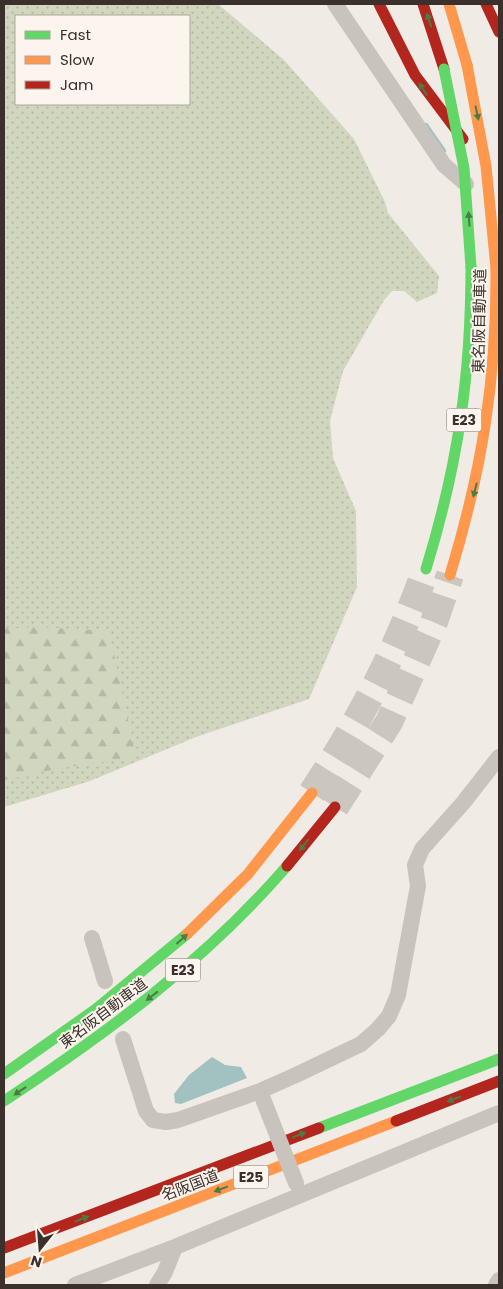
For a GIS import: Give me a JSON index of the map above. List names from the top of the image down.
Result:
{
  "streets": {
    "highway": [
      "東名阪自動車道",
      "E23",
      "E25",
      "名阪国道"
    ]
  },
  "legend": ["Fast", "Slow", "Jam"],
  "north": "bottom"
}
